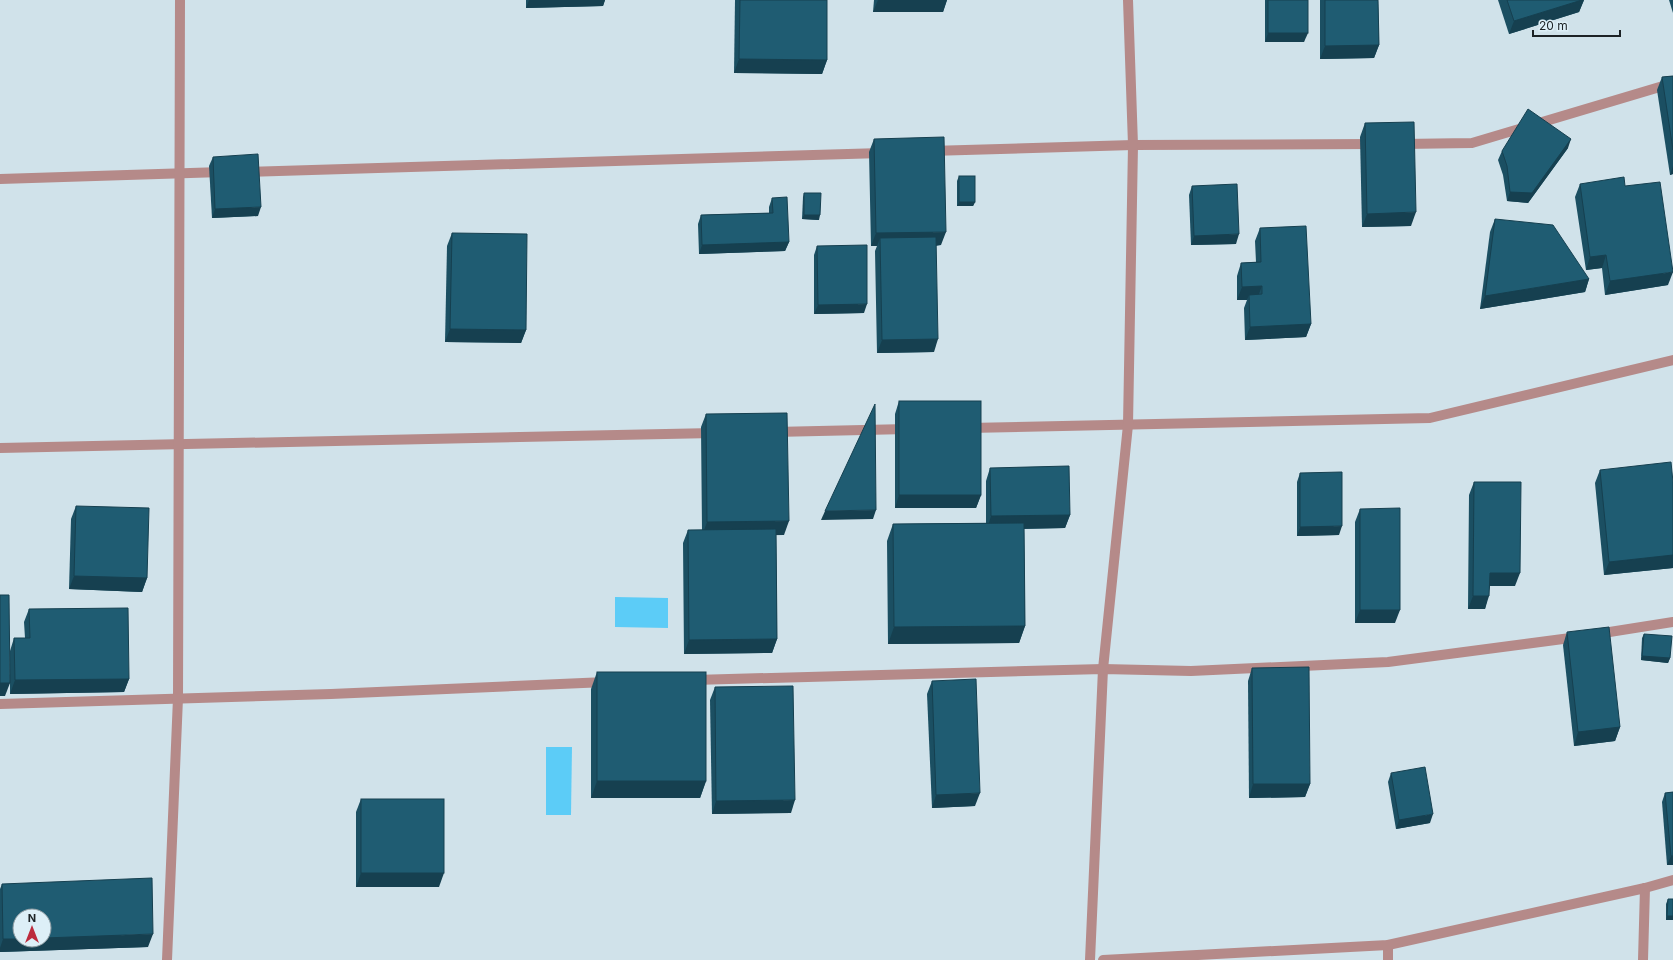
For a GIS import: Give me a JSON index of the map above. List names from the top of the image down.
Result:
{
  "scale_bar": "20 m",
  "north": "top"
}
